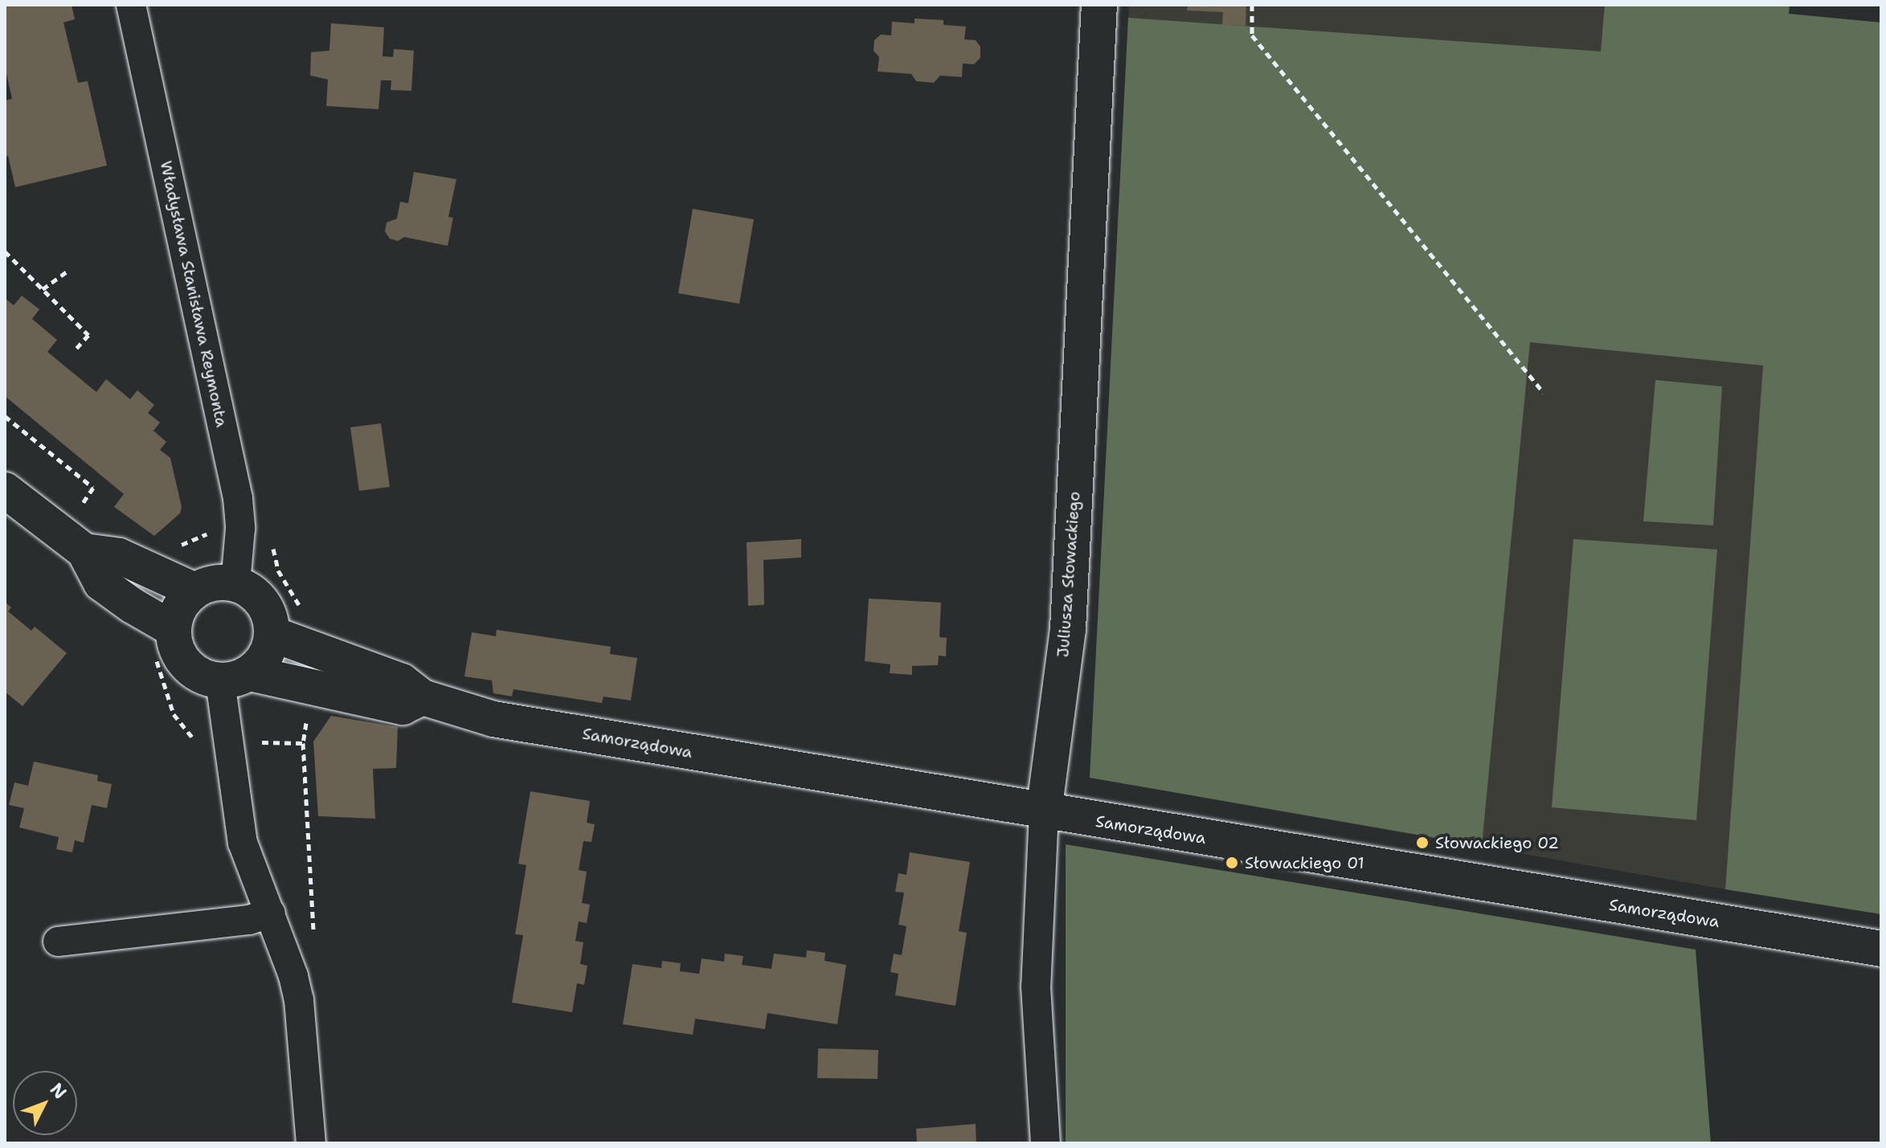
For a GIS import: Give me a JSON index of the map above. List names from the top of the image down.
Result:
{
  "streets": {
    "street": ["Władysława Stanisława Reymonta", "Juliusza Słowackiego", "Samorządowa"]
  },
  "crossings": [
    ["Władysława Stanisława Reymonta", "Samorządowa"],
    ["Juliusza Słowackiego", "Samorządowa"]
  ],
  "places": ["Słowackiego 02", "Słowackiego 01"],
  "north": "top right"
}
